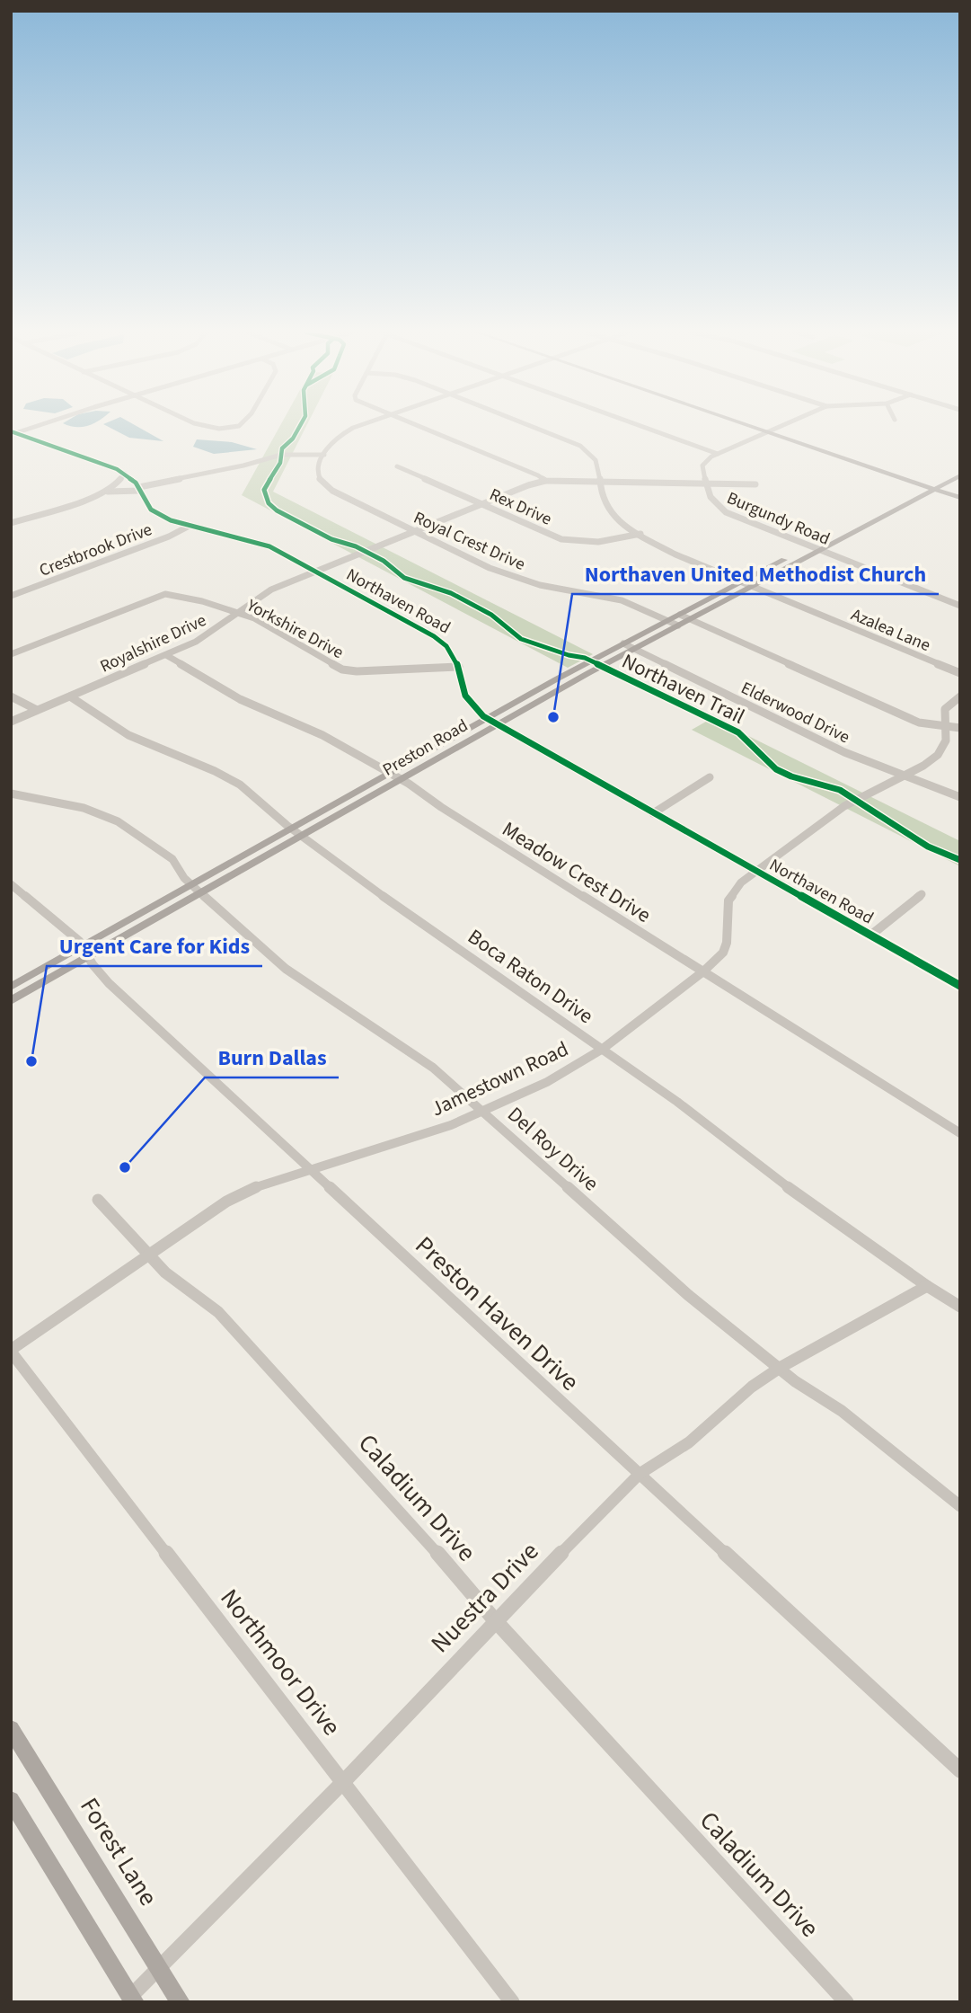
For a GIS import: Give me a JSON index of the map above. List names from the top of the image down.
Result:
{
  "streets": {
    "main road": ["Preston Road", "Forest Lane"],
    "street": [
      "Rex Drive",
      "Burgundy Road",
      "Royal Crest Drive",
      "Crestbrook Drive",
      "Northaven Road",
      "Yorkshire Drive",
      "Azalea Lane",
      "Royalshire Drive",
      "Elderwood Drive",
      "Meadow Crest Drive",
      "Boca Raton Drive",
      "Jamestown Road",
      "Del Roy Drive",
      "Preston Haven Drive",
      "Caladium Drive",
      "Nuestra Drive",
      "Northmoor Drive"
    ],
    "cycle path": ["Northaven Trail"]
  },
  "crossings": [
    ["Rex Drive", "Azalea Lane"],
    ["Rex Drive", "Royalshire Drive"],
    ["Burgundy Road", "Preston Road"],
    ["Royal Crest Drive", "Royalshire Drive"],
    ["Royal Crest Drive", "Preston Road"],
    ["Crestbrook Drive", "Northaven Road"],
    ["Northaven Road", "Yorkshire Drive"],
    ["Northaven Road", "Royalshire Drive"],
    ["Northaven Road", "Preston Road"],
    ["Northaven Road", "Jamestown Road"],
    ["Yorkshire Drive", "Royalshire Drive"],
    ["Azalea Lane", "Preston Road"],
    ["Royalshire Drive", "Meadow Crest Drive"],
    ["Royalshire Drive", "Boca Raton Drive"],
    ["Elderwood Drive", "Preston Road"],
    ["Elderwood Drive", "Jamestown Road"],
    ["Preston Road", "Meadow Crest Drive"],
    ["Preston Road", "Boca Raton Drive"],
    ["Preston Road", "Del Roy Drive"],
    ["Preston Road", "Preston Haven Drive"],
    ["Meadow Crest Drive", "Jamestown Road"],
    ["Boca Raton Drive", "Jamestown Road"],
    ["Boca Raton Drive", "Nuestra Drive"],
    ["Jamestown Road", "Del Roy Drive"],
    ["Jamestown Road", "Preston Haven Drive"],
    ["Jamestown Road", "Caladium Drive"],
    ["Jamestown Road", "Northmoor Drive"],
    ["Del Roy Drive", "Nuestra Drive"],
    ["Preston Haven Drive", "Nuestra Drive"],
    ["Caladium Drive", "Nuestra Drive"],
    ["Nuestra Drive", "Northmoor Drive"],
    ["Nuestra Drive", "Forest Lane"]
  ],
  "places": ["Northaven United Methodist Church", "Urgent Care for Kids", "Burn Dallas"]
}
